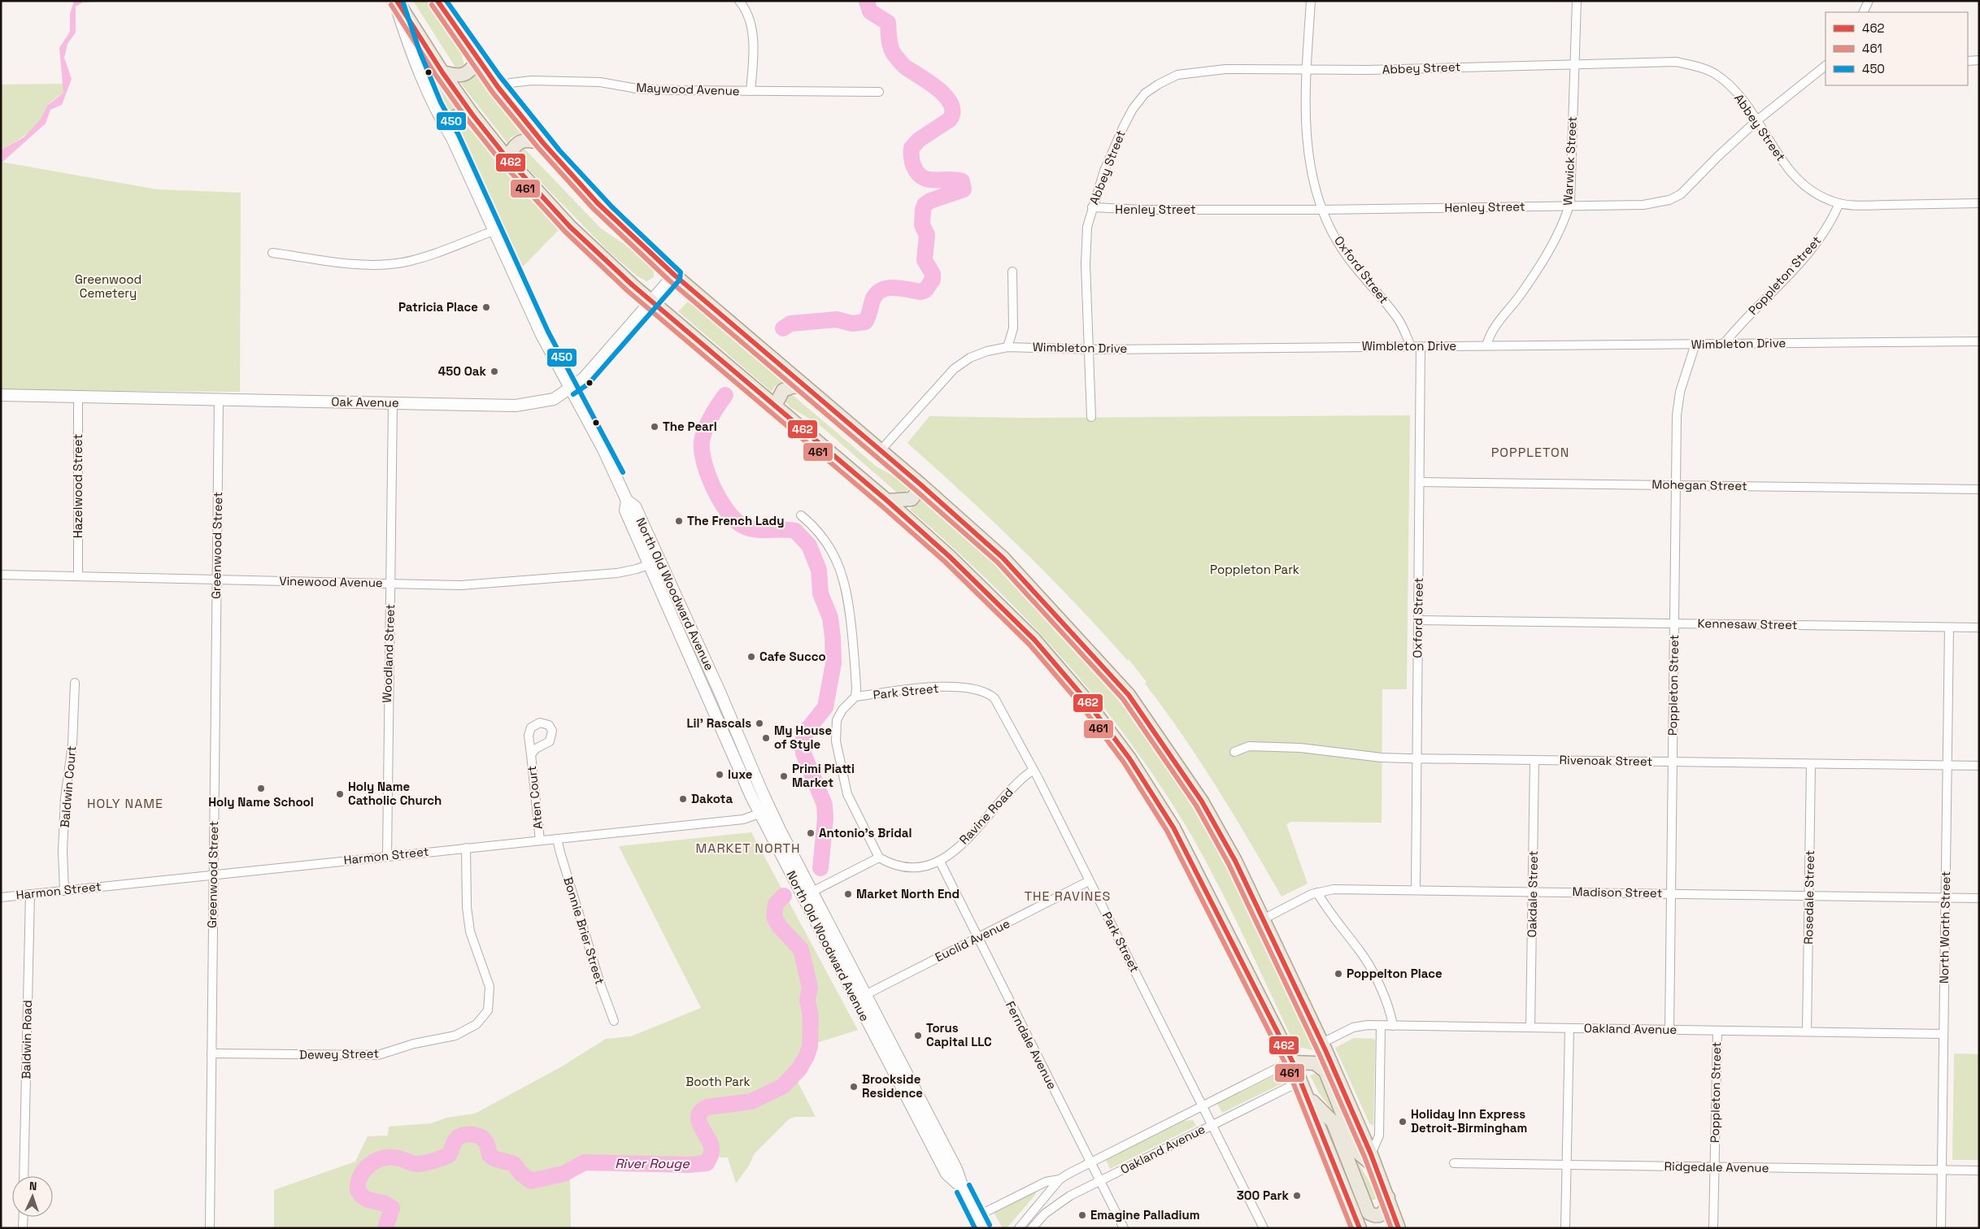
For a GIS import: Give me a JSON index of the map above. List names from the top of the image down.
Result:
{
  "streets": {
    "street": [
      "Abbey Street",
      "Maywood Avenue",
      "Warwick Street",
      "Henley Street",
      "Oxford Street",
      "Poppleton Street",
      "Wimbleton Drive",
      "Oak Avenue",
      "Mohegan Street",
      "Hazelwood Street",
      "Greenwood Street",
      "Vinewood Avenue",
      "North Old Woodward Avenue",
      "Kennesaw Street",
      "Woodland Street",
      "Park Street",
      "Rivenoak Street",
      "Baldwin Court",
      "Aten Court",
      "Ravine Road",
      "Harmon Street",
      "Madison Street",
      "Oakdale Street",
      "Rosedale Street",
      "North Worth Street",
      "Bonnie Brier Street",
      "Euclid Avenue",
      "Oakland Avenue",
      "Baldwin Road",
      "Ferndale Avenue",
      "Dewey Street",
      "Ridgedale Avenue"
    ]
  },
  "crossings": [
    ["Abbey Street", "Warwick Street"],
    ["Abbey Street", "Henley Street"],
    ["Abbey Street", "Oxford Street"],
    ["Abbey Street", "Poppleton Street"],
    ["Abbey Street", "Wimbleton Drive"],
    ["Warwick Street", "Henley Street"],
    ["Warwick Street", "Wimbleton Drive"],
    ["Henley Street", "Oxford Street"],
    ["Oxford Street", "Wimbleton Drive"],
    ["Oxford Street", "Mohegan Street"],
    ["Oxford Street", "Kennesaw Street"],
    ["Oxford Street", "Rivenoak Street"],
    ["Oxford Street", "Madison Street"],
    ["Poppleton Street", "Wimbleton Drive"],
    ["Poppleton Street", "Mohegan Street"],
    ["Poppleton Street", "Kennesaw Street"],
    ["Poppleton Street", "Rivenoak Street"],
    ["Poppleton Street", "Madison Street"],
    ["Poppleton Street", "Oakland Avenue"],
    ["Poppleton Street", "Ridgedale Avenue"],
    ["Oak Avenue", "Hazelwood Street"],
    ["Oak Avenue", "Greenwood Street"],
    ["Oak Avenue", "North Old Woodward Avenue"],
    ["Oak Avenue", "Woodland Street"],
    ["Hazelwood Street", "Vinewood Avenue"],
    ["Greenwood Street", "Vinewood Avenue"],
    ["Greenwood Street", "Harmon Street"],
    ["Greenwood Street", "Dewey Street"],
    ["Vinewood Avenue", "North Old Woodward Avenue"],
    ["Vinewood Avenue", "Woodland Street"],
    ["North Old Woodward Avenue", "Harmon Street"],
    ["North Old Woodward Avenue", "Euclid Avenue"],
    ["North Old Woodward Avenue", "Oakland Avenue"],
    ["Kennesaw Street", "North Worth Street"],
    ["Woodland Street", "Harmon Street"],
    ["Park Street", "Ravine Road"],
    ["Park Street", "Euclid Avenue"],
    ["Park Street", "Oakland Avenue"],
    ["Rivenoak Street", "Oakdale Street"],
    ["Rivenoak Street", "Rosedale Street"],
    ["Rivenoak Street", "North Worth Street"],
    ["Baldwin Court", "Harmon Street"],
    ["Aten Court", "Harmon Street"],
    ["Ravine Road", "Ferndale Avenue"],
    ["Harmon Street", "Bonnie Brier Street"],
    ["Harmon Street", "Baldwin Road"],
    ["Harmon Street", "Dewey Street"],
    ["Madison Street", "Oakdale Street"],
    ["Madison Street", "Rosedale Street"],
    ["Madison Street", "North Worth Street"],
    ["Oakdale Street", "Oakland Avenue"],
    ["Rosedale Street", "Oakland Avenue"],
    ["North Worth Street", "Oakland Avenue"],
    ["North Worth Street", "Ridgedale Avenue"],
    ["Euclid Avenue", "Ferndale Avenue"],
    ["Oakland Avenue", "Ferndale Avenue"]
  ],
  "districts": [
    "POPPLETON",
    "HOLY NAME",
    "MARKET NORTH",
    "THE RAVINES"
  ],
  "water": ["River Rouge"],
  "parks": ["Greenwood Cemetery", "Poppleton Park", "Booth Park"],
  "places": [
    "Patricia Place",
    "450 Oak",
    "The Pearl",
    "The French Lady",
    "Cafe Succo",
    "Lil' Rascals",
    "My House of Style",
    "luxe",
    "Primi Piatti Market",
    "Holy Name School",
    "Holy Name Catholic Church",
    "Dakota",
    "Antonio's Bridal",
    "Market North End",
    "Poppelton Place",
    "Torus Capital LLC",
    "Brookside Residence",
    "Holiday Inn Express Detroit-Birmingham",
    "300 Park",
    "Emagine Palladium"
  ],
  "lines": ["transit line 462", "transit line 450", "transit line 461"],
  "legend": ["462", "461", "450"],
  "north": "top"
}
